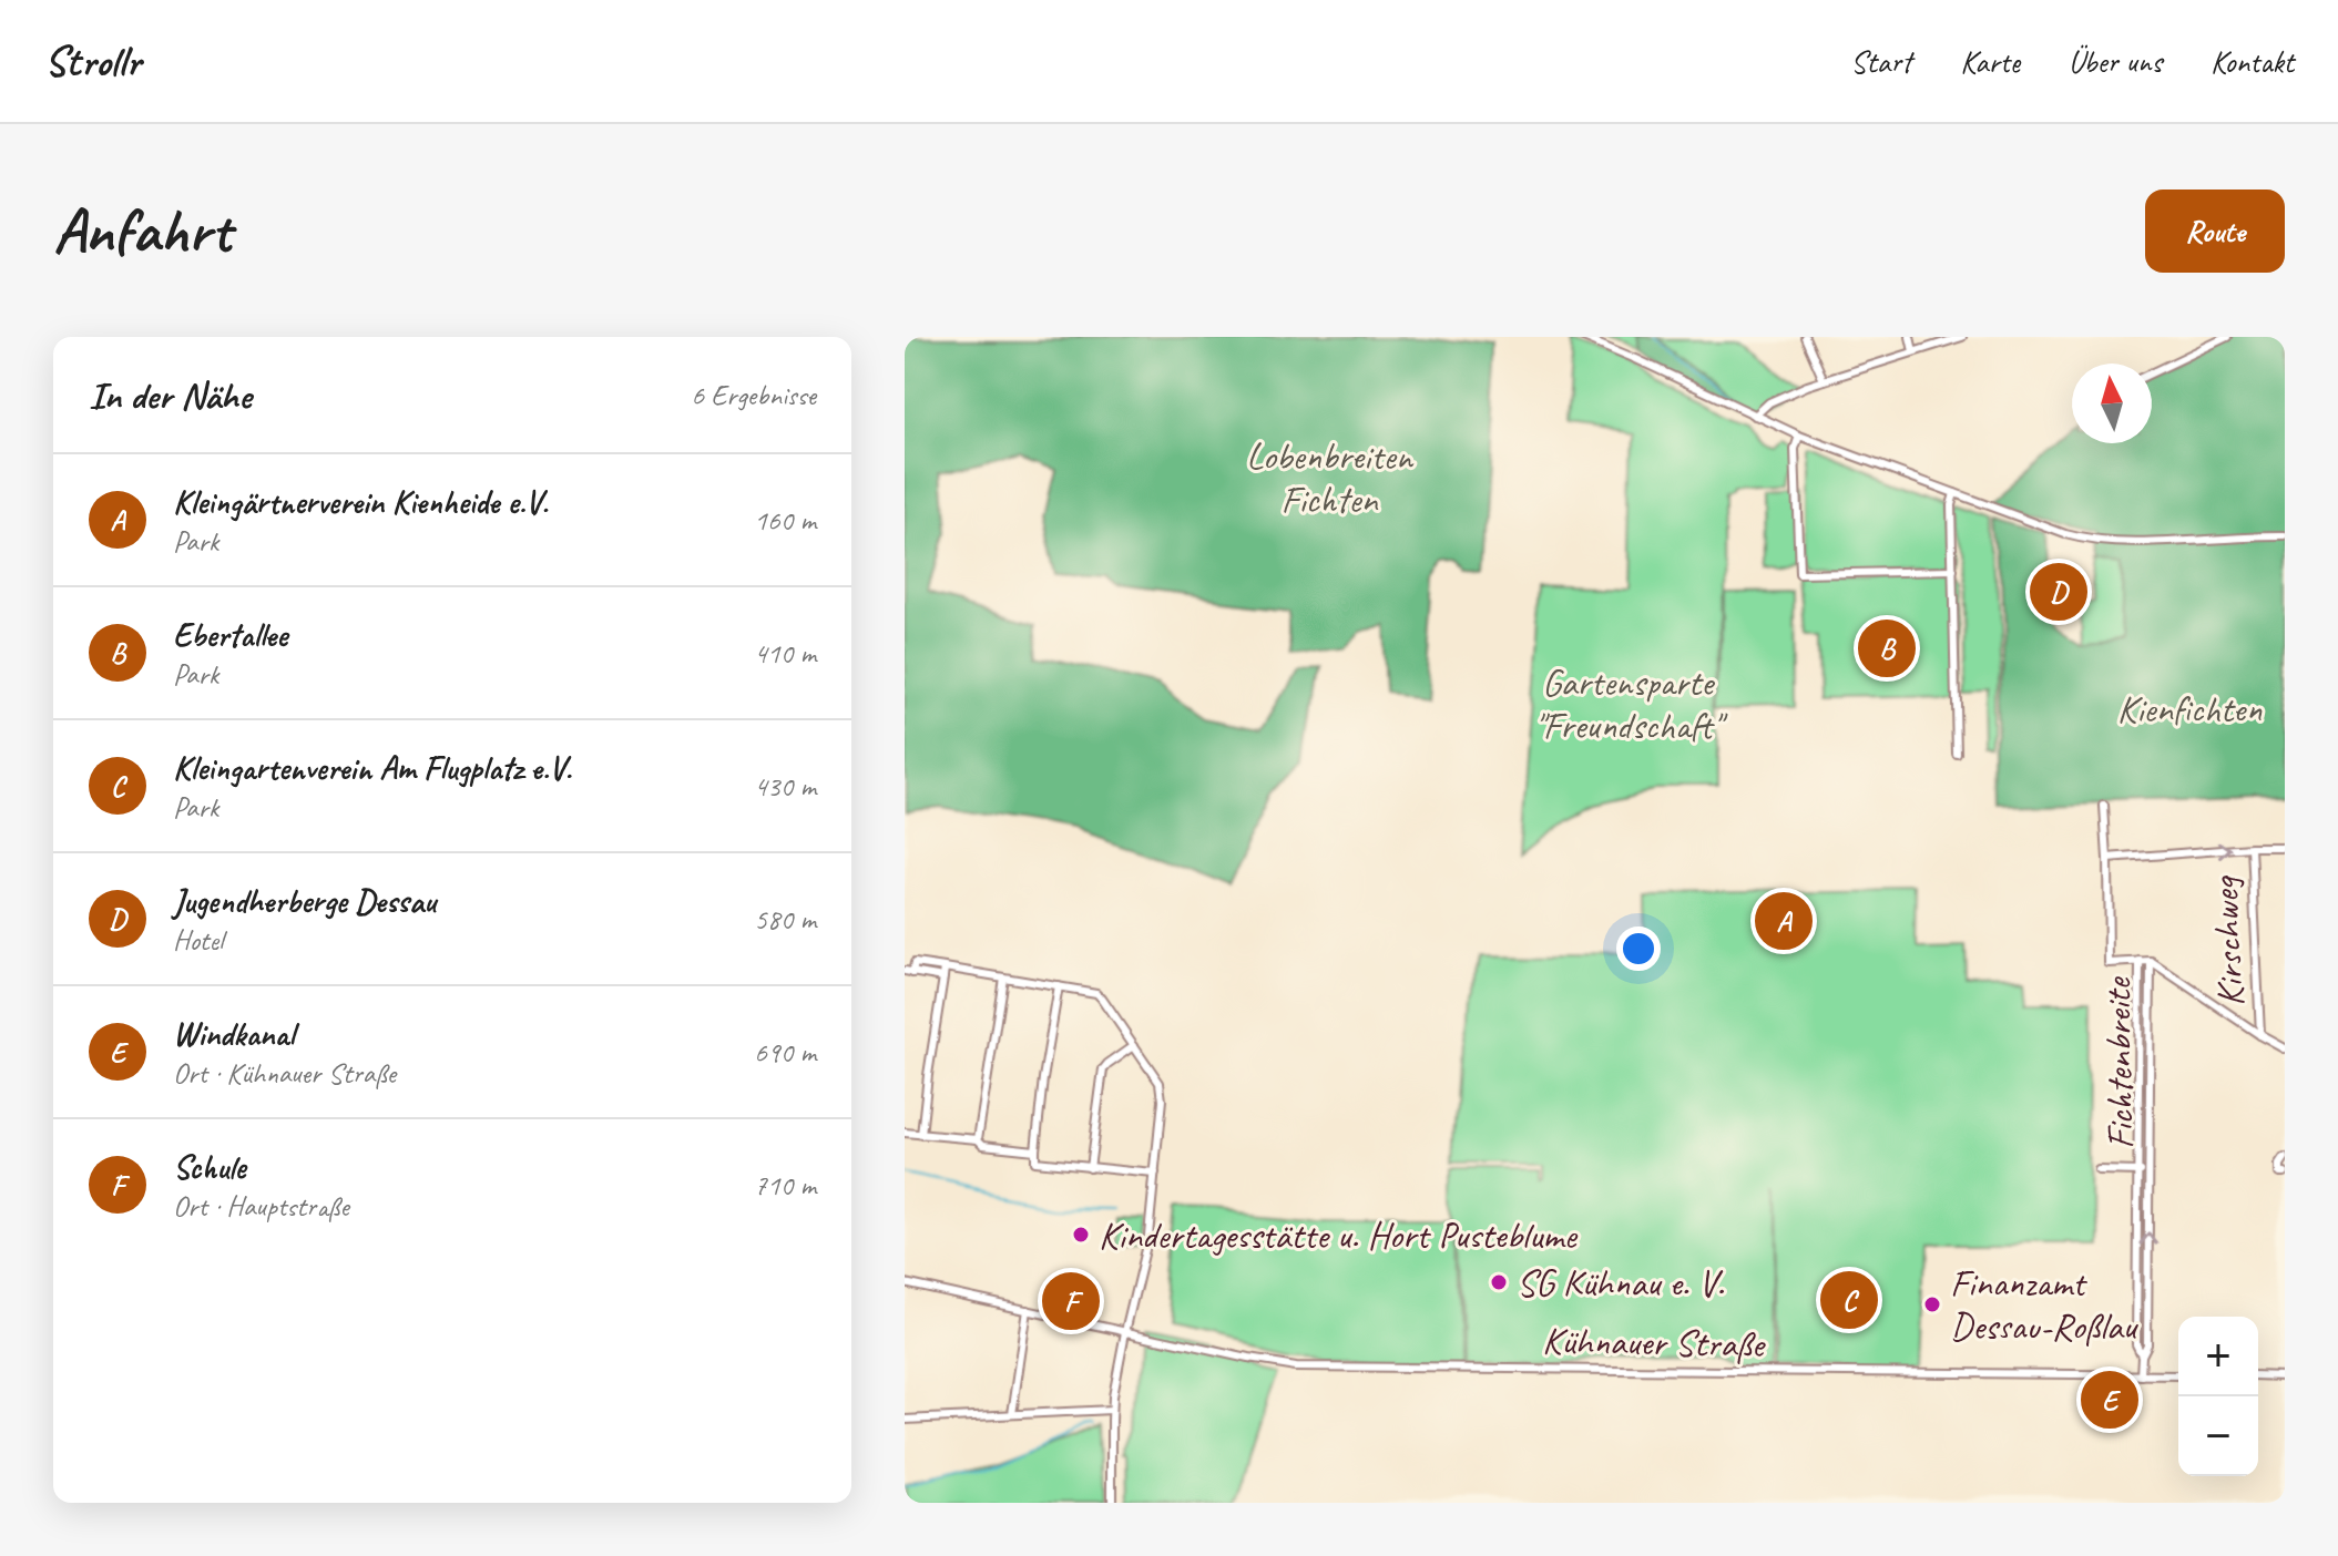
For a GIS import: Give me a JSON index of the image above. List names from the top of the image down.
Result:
{
  "streets": {
    "street": ["Kirschweg", "Fichtenbreite", "Kühnauer Straße"]
  },
  "crossings": [
    ["Fichtenbreite", "Kühnauer Straße"]
  ],
  "parks": ["Lobenbreiten Fichten", "Gartensparte \"Freundschaft\"", "Kienfichten"],
  "places": ["Kindertagesstätte u. Hort Pusteblume", "SG Kühnau e. V.", "Finanzamt Dessau-Roßlau"],
  "north": "top",
  "page": {
    "header": "Strollr",
    "nav": [
      "Start",
      "Karte",
      "Über uns",
      "Kontakt"
    ],
    "buttons": "Route",
    "title": "Anfahrt",
    "heading": ["In der Nähe", "6 Ergebnisse"],
    "list": [
      {
        "mark": "A",
        "name": "Kleingärtnerverein Kienheide e.V.",
        "note": "Park",
        "value": "160 m"
      },
      {
        "mark": "B",
        "name": "Ebertallee",
        "note": "Park",
        "value": "410 m"
      },
      {
        "mark": "C",
        "name": "Kleingartenverein Am Flugplatz e.V.",
        "note": "Park",
        "value": "430 m"
      },
      {
        "mark": "D",
        "name": "Jugendherberge Dessau",
        "note": "Hotel",
        "value": "580 m"
      },
      {
        "mark": "E",
        "name": "Windkanal",
        "note": "Ort · Kühnauer Straße",
        "value": "690 m"
      },
      {
        "mark": "F",
        "name": "Schule",
        "note": "Ort · Hauptstraße",
        "value": "710 m"
      }
    ],
    "pins": [
      "D",
      "B",
      "A",
      "C",
      "F",
      "E"
    ],
    "map_buttons": ["+", "−"]
  }
}
